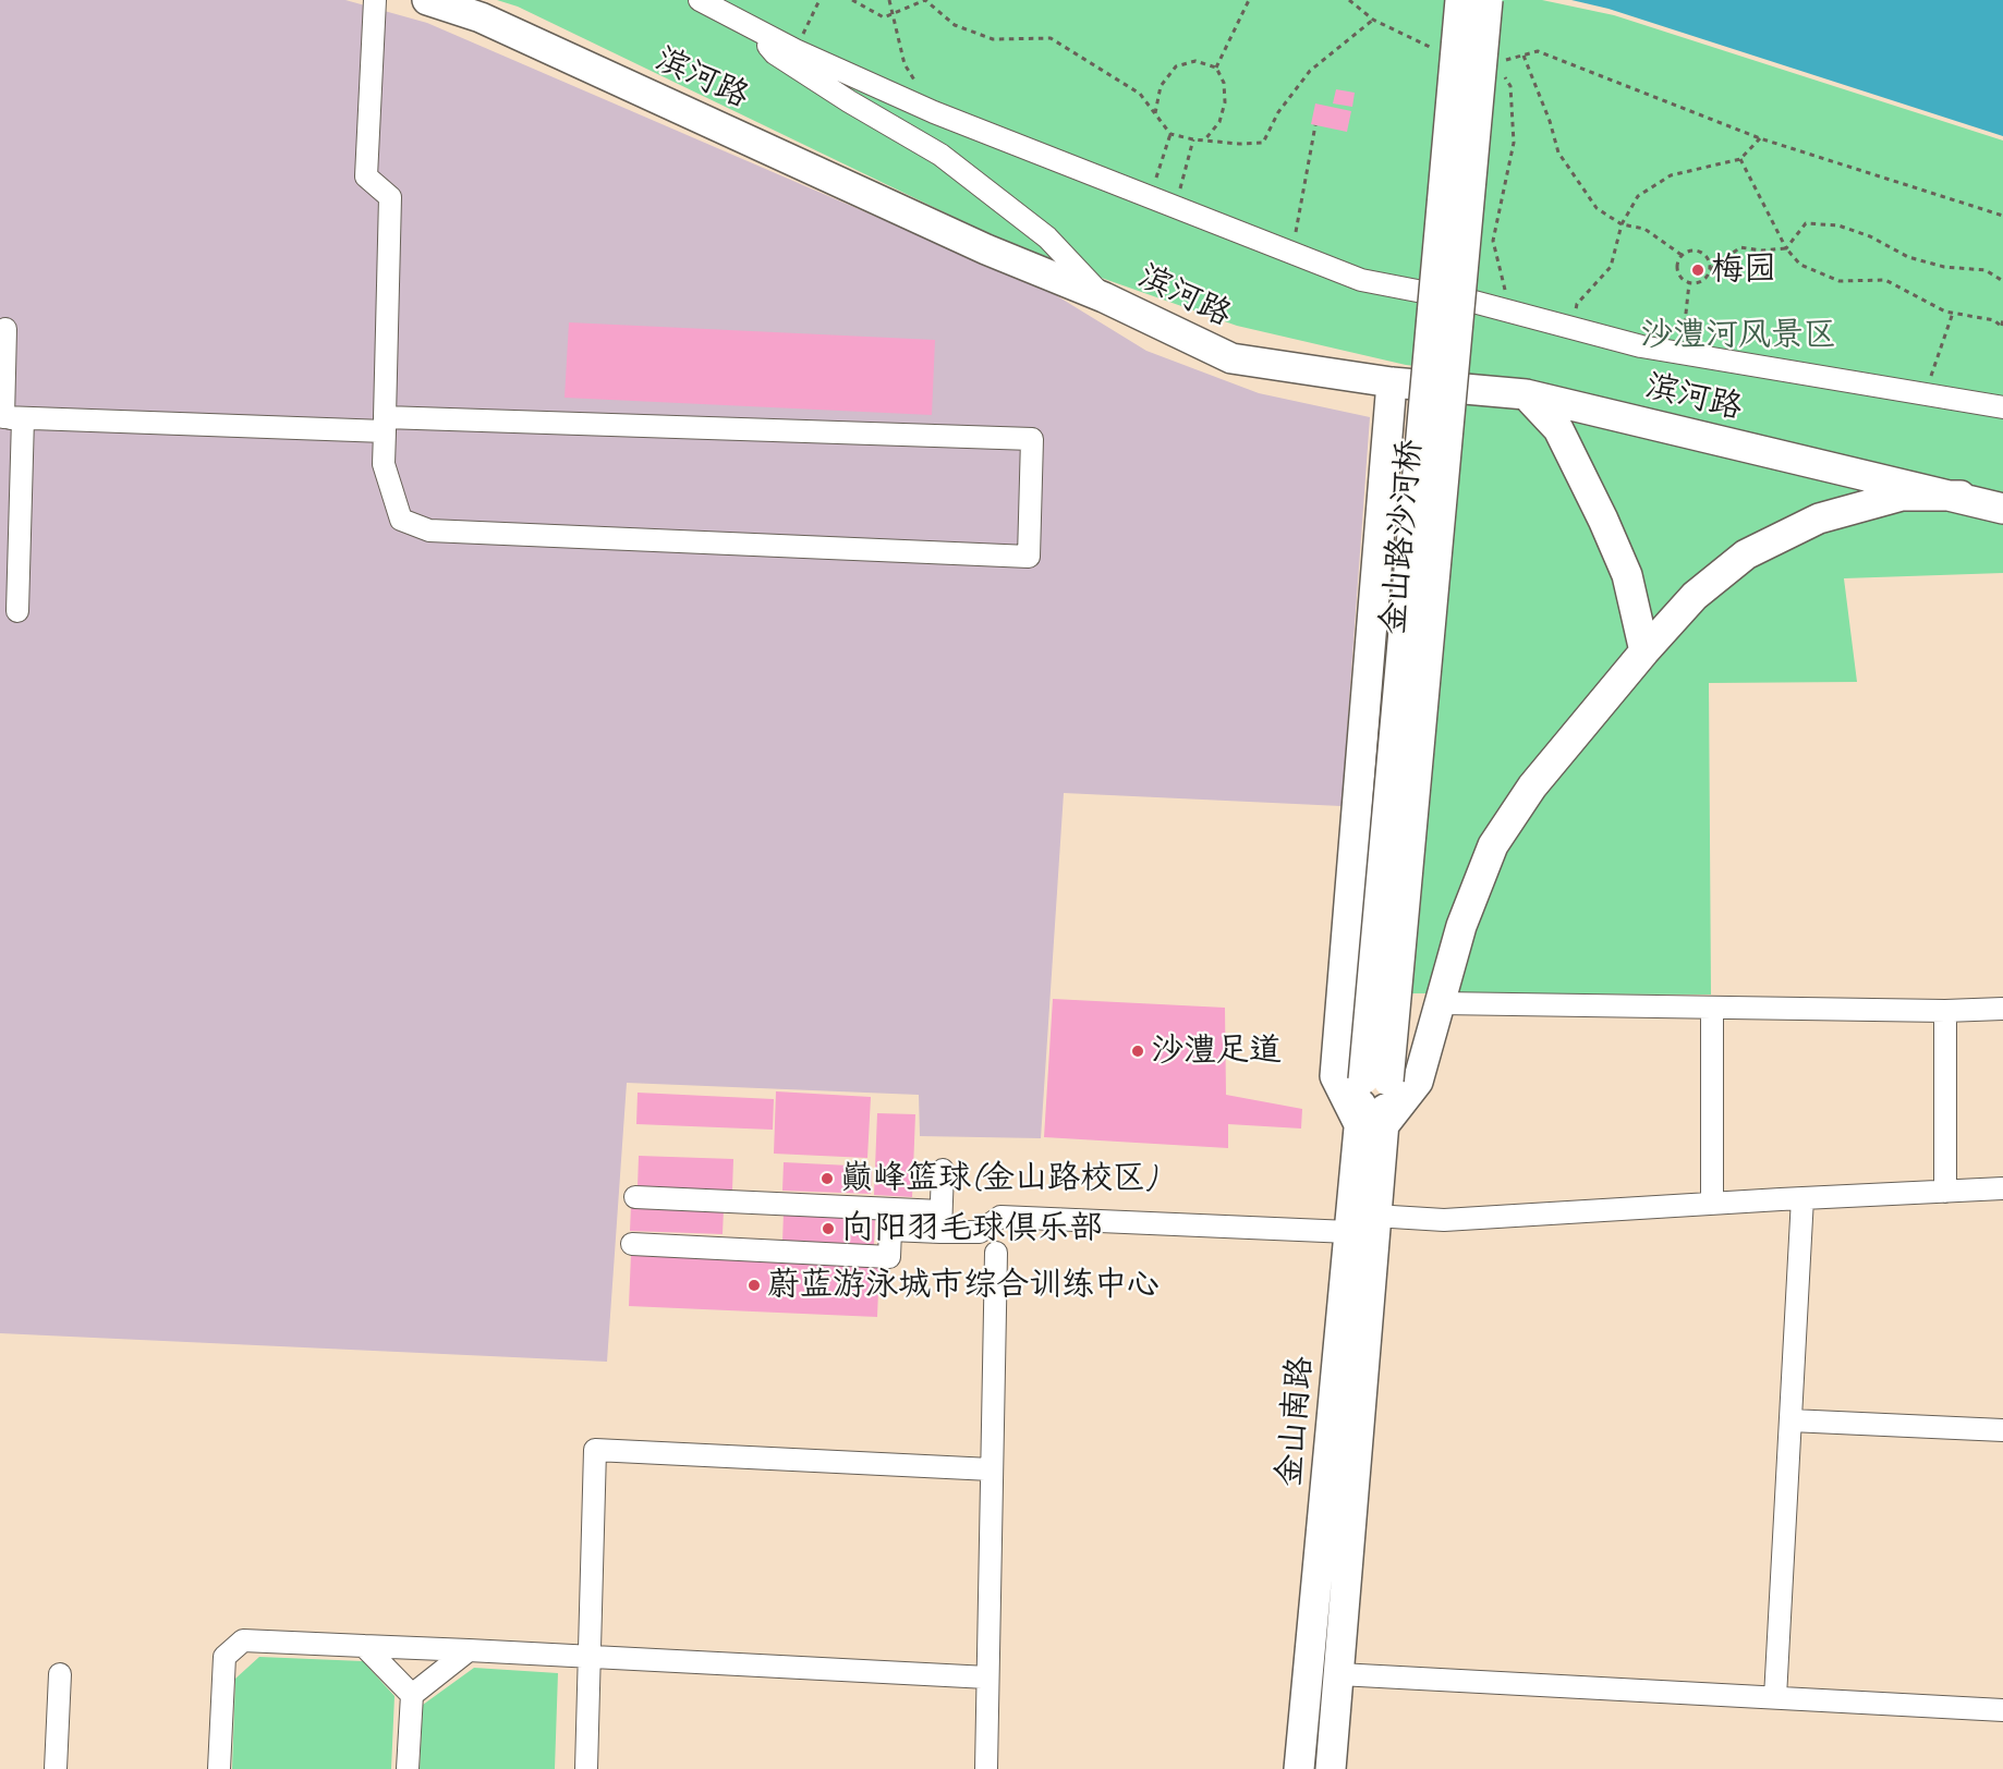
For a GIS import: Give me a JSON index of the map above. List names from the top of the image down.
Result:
{
  "streets": {
    "street": ["滨河路", "金山路沙河桥", "金山南路"]
  },
  "crossings": [
    ["金山路沙河桥", "金山南路"]
  ],
  "parks": ["沙澧河风景区"],
  "places": [
    "梅园",
    "沙澧足道",
    "巅峰篮球(金山路校区)",
    "向阳羽毛球俱乐部",
    "蔚蓝游泳城市综合训练中心"
  ]
}
